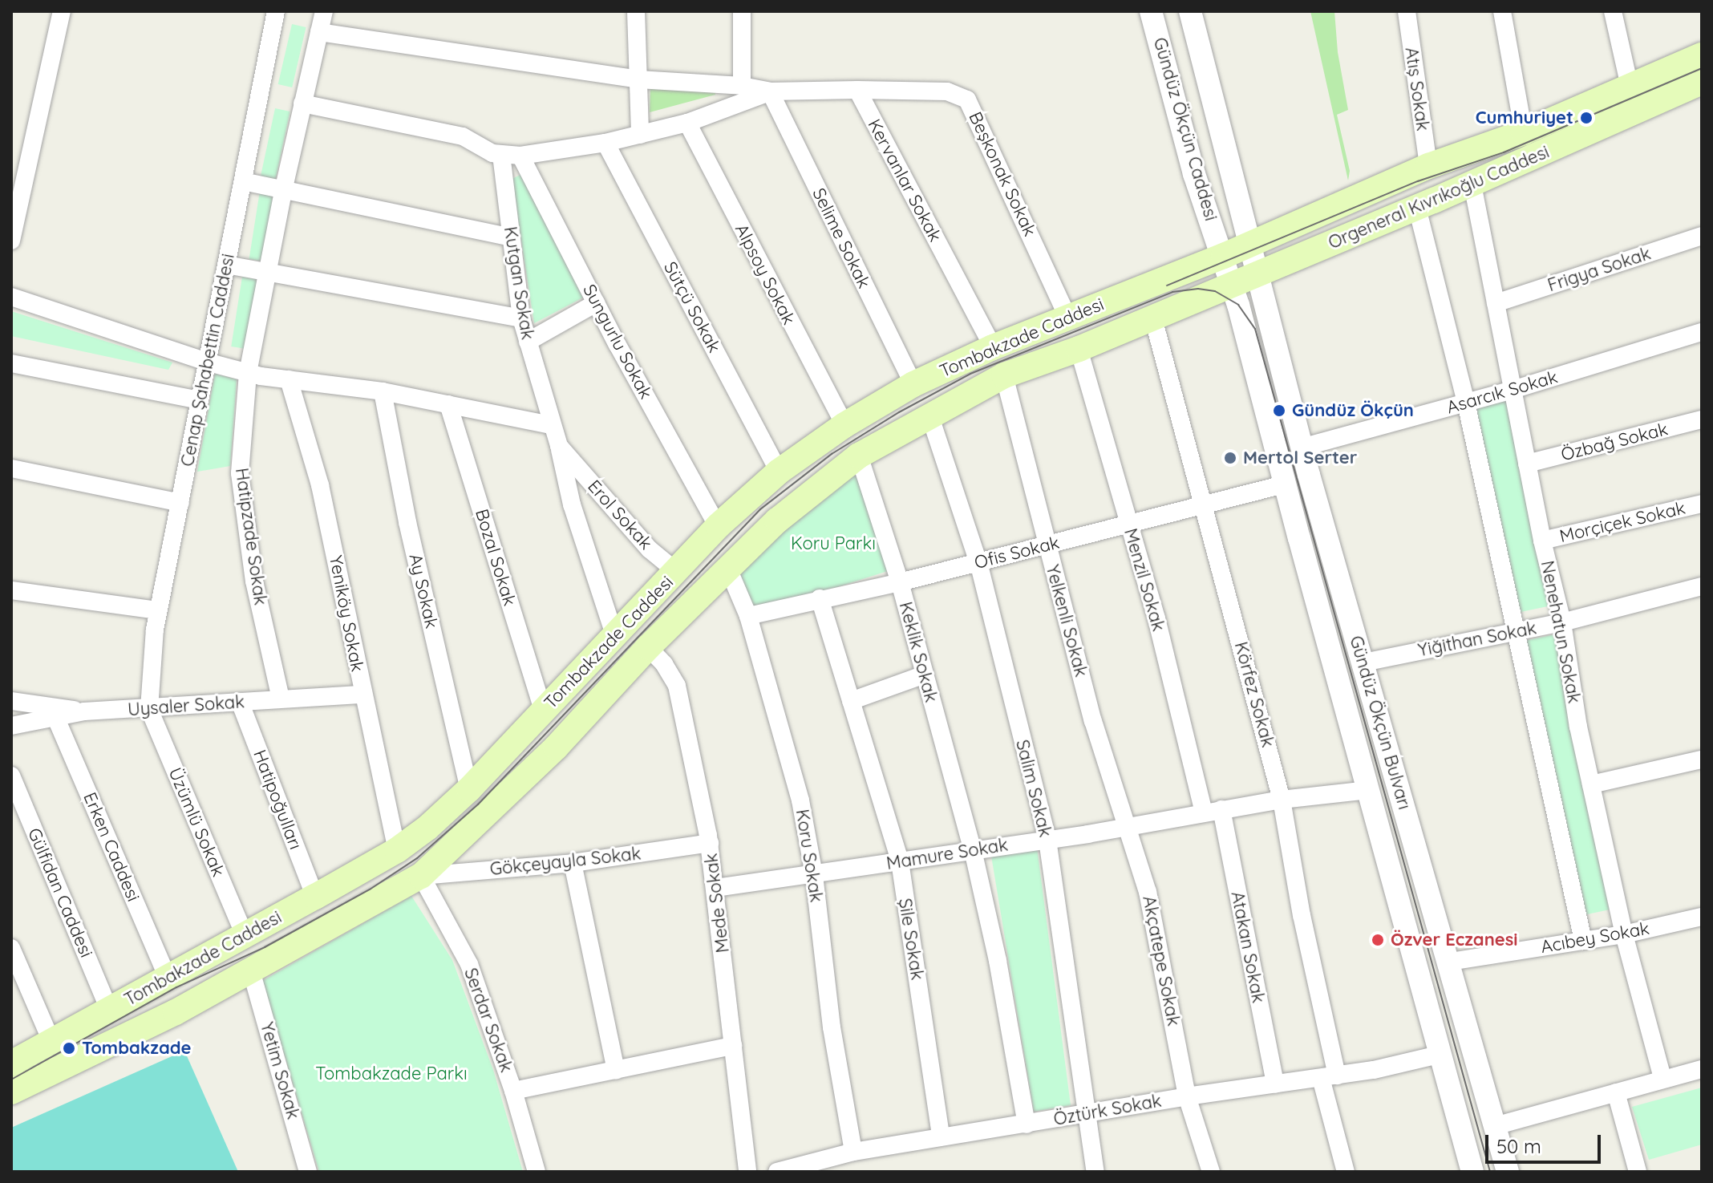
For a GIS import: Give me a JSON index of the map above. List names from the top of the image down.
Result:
{
  "streets": {
    "main road": ["Orgeneral Kıvrıkoğlu Caddesi", "Tombakzade Caddesi"],
    "street": [
      "Atış Sokak",
      "Gündüz Ökçün Caddesi",
      "Beşkonak Sokak",
      "Kervanlar Sokak",
      "Selime Sokak",
      "Frigya Sokak",
      "Alpsoy Sokak",
      "Kutgan Sokak",
      "Sütçü Sokak",
      "Sungurlu Sokak",
      "Cenap Şahabettin Caddesi",
      "Asarcık Sokak",
      "Özbağ Sokak",
      "Erol Sokak",
      "Morçiçek Sokak",
      "Hatipzade Sokak",
      "Ofis Sokak",
      "Bozal Sokak",
      "Menzil Sokak",
      "Ay Sokak",
      "Yeniköy Sokak",
      "Yelkenli Sokak",
      "Nenehatun Sokak",
      "Yiğithan Sokak",
      "Keklik Sokak",
      "Körfez Sokak",
      "Uysaler Sokak",
      "Gündüz Ökçün Bulvarı",
      "Salim Sokak",
      "Hatipoğulları",
      "Üzümlü Sokak",
      "Erken Caddesi",
      "Mamure Sokak",
      "Koru Sokak",
      "Gökçeyayla Sokak",
      "Gülfidan Caddesi",
      "Mede Sokak",
      "Acıbey Sokak",
      "Şile Sokak",
      "Atakan Sokak",
      "Akçatepe Sokak",
      "Serdar Sokak",
      "Yetim Sokak",
      "Öztürk Sokak"
    ]
  },
  "crossings": [
    ["Atış Sokak", "Tombakzade Caddesi"],
    ["Gündüz Ökçün Caddesi", "Orgeneral Kıvrıkoğlu Caddesi"],
    ["Gündüz Ökçün Caddesi", "Tombakzade Caddesi"],
    ["Gündüz Ökçün Caddesi", "Gündüz Ökçün Bulvarı"],
    ["Beşkonak Sokak", "Kervanlar Sokak"],
    ["Beşkonak Sokak", "Tombakzade Caddesi"],
    ["Kervanlar Sokak", "Tombakzade Caddesi"],
    ["Orgeneral Kıvrıkoğlu Caddesi", "Tombakzade Caddesi"],
    ["Orgeneral Kıvrıkoğlu Caddesi", "Nenehatun Sokak"],
    ["Orgeneral Kıvrıkoğlu Caddesi", "Körfez Sokak"],
    ["Orgeneral Kıvrıkoğlu Caddesi", "Gündüz Ökçün Bulvarı"],
    ["Selime Sokak", "Tombakzade Caddesi"],
    ["Frigya Sokak", "Nenehatun Sokak"],
    ["Alpsoy Sokak", "Tombakzade Caddesi"],
    ["Kutgan Sokak", "Tombakzade Caddesi"],
    ["Kutgan Sokak", "Erol Sokak"],
    ["Sütçü Sokak", "Tombakzade Caddesi"],
    ["Tombakzade Caddesi", "Sungurlu Sokak"],
    ["Tombakzade Caddesi", "Erol Sokak"],
    ["Tombakzade Caddesi", "Bozal Sokak"],
    ["Tombakzade Caddesi", "Menzil Sokak"],
    ["Tombakzade Caddesi", "Ay Sokak"],
    ["Tombakzade Caddesi", "Yeniköy Sokak"],
    ["Tombakzade Caddesi", "Yelkenli Sokak"],
    ["Tombakzade Caddesi", "Keklik Sokak"],
    ["Tombakzade Caddesi", "Körfez Sokak"],
    ["Tombakzade Caddesi", "Salim Sokak"],
    ["Tombakzade Caddesi", "Hatipoğulları"],
    ["Tombakzade Caddesi", "Üzümlü Sokak"],
    ["Tombakzade Caddesi", "Erken Caddesi"],
    ["Tombakzade Caddesi", "Koru Sokak"],
    ["Tombakzade Caddesi", "Gökçeyayla Sokak"],
    ["Tombakzade Caddesi", "Gülfidan Caddesi"],
    ["Tombakzade Caddesi", "Mede Sokak"],
    ["Tombakzade Caddesi", "Serdar Sokak"],
    ["Tombakzade Caddesi", "Yetim Sokak"],
    ["Cenap Şahabettin Caddesi", "Uysaler Sokak"],
    ["Cenap Şahabettin Caddesi", "Üzümlü Sokak"],
    ["Asarcık Sokak", "Nenehatun Sokak"],
    ["Asarcık Sokak", "Gündüz Ökçün Bulvarı"],
    ["Özbağ Sokak", "Nenehatun Sokak"],
    ["Morçiçek Sokak", "Nenehatun Sokak"],
    ["Hatipzade Sokak", "Uysaler Sokak"],
    ["Ofis Sokak", "Menzil Sokak"],
    ["Ofis Sokak", "Yelkenli Sokak"],
    ["Ofis Sokak", "Keklik Sokak"],
    ["Ofis Sokak", "Körfez Sokak"],
    ["Ofis Sokak", "Gündüz Ökçün Bulvarı"],
    ["Ofis Sokak", "Salim Sokak"],
    ["Ofis Sokak", "Koru Sokak"],
    ["Ofis Sokak", "Şile Sokak"],
    ["Menzil Sokak", "Mamure Sokak"],
    ["Menzil Sokak", "Atakan Sokak"],
    ["Yeniköy Sokak", "Uysaler Sokak"],
    ["Yelkenli Sokak", "Mamure Sokak"],
    ["Yelkenli Sokak", "Akçatepe Sokak"],
    ["Nenehatun Sokak", "Yiğithan Sokak"],
    ["Nenehatun Sokak", "Acıbey Sokak"],
    ["Yiğithan Sokak", "Gündüz Ökçün Bulvarı"],
    ["Keklik Sokak", "Mamure Sokak"],
    ["Keklik Sokak", "Öztürk Sokak"],
    ["Körfez Sokak", "Mamure Sokak"],
    ["Körfez Sokak", "Öztürk Sokak"],
    ["Uysaler Sokak", "Hatipoğulları"],
    ["Uysaler Sokak", "Üzümlü Sokak"],
    ["Uysaler Sokak", "Erken Caddesi"],
    ["Gündüz Ökçün Bulvarı", "Mamure Sokak"],
    ["Gündüz Ökçün Bulvarı", "Acıbey Sokak"],
    ["Gündüz Ökçün Bulvarı", "Öztürk Sokak"],
    ["Salim Sokak", "Mamure Sokak"],
    ["Salim Sokak", "Öztürk Sokak"],
    ["Mamure Sokak", "Koru Sokak"],
    ["Mamure Sokak", "Mede Sokak"],
    ["Mamure Sokak", "Şile Sokak"],
    ["Mamure Sokak", "Atakan Sokak"],
    ["Mamure Sokak", "Akçatepe Sokak"],
    ["Koru Sokak", "Öztürk Sokak"],
    ["Gökçeyayla Sokak", "Mede Sokak"],
    ["Gökçeyayla Sokak", "Serdar Sokak"],
    ["Şile Sokak", "Öztürk Sokak"],
    ["Atakan Sokak", "Öztürk Sokak"],
    ["Akçatepe Sokak", "Öztürk Sokak"]
  ],
  "parks": ["Koru Parkı", "Tombakzade Parkı"],
  "places": [
    "Cumhuriyet",
    "Gündüz Ökçün",
    "Mertol Serter",
    "Özver Eczanesi",
    "Tombakzade"
  ],
  "scale_bar": "50 m"
}
